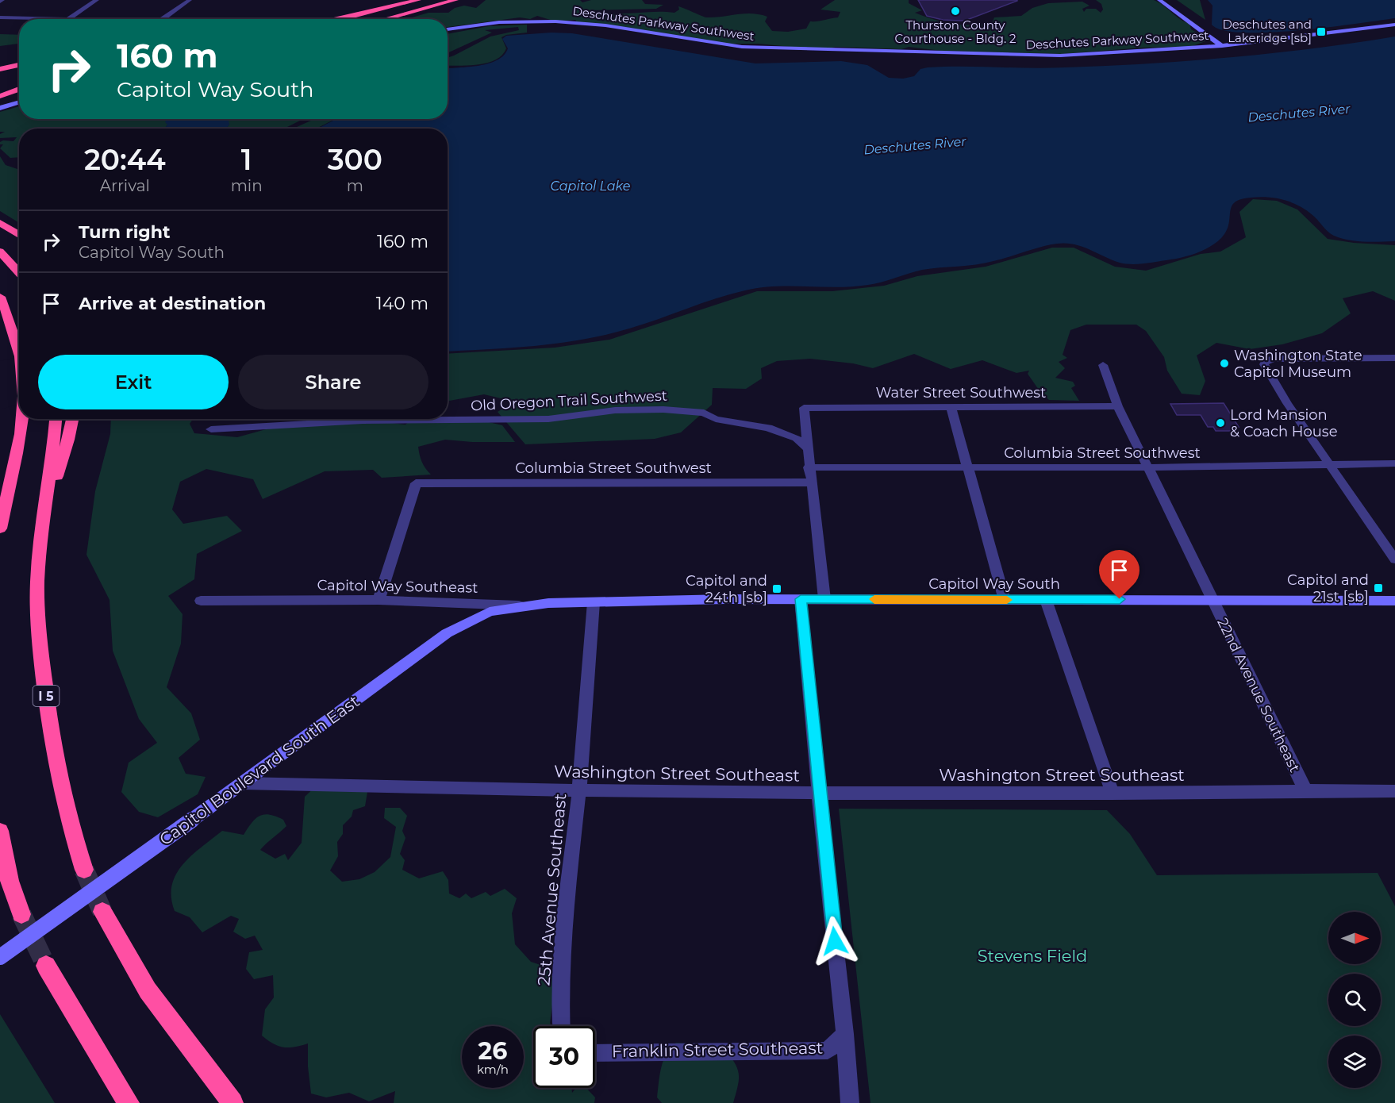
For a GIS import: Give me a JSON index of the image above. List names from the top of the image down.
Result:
{
  "streets": {
    "highway": ["I 5"],
    "street": [
      "Deschutes Parkway Southwest",
      "Water Street Southwest",
      "Old Oregon Trail Southwest",
      "Columbia Street Southwest",
      "Capitol Way South",
      "Capitol Way Southeast",
      "22nd Avenue Southeast",
      "Capitol Boulevard South East",
      "Washington Street Southeast",
      "25th Avenue Southeast",
      "Franklin Street Southeast"
    ]
  },
  "crossings": [
    ["Water Street Southwest", "Old Oregon Trail Southwest"],
    ["Water Street Southwest", "22nd Avenue Southeast"],
    ["Columbia Street Southwest", "Capitol Way Southeast"],
    ["Columbia Street Southwest", "22nd Avenue Southeast"],
    ["Capitol Way South", "Capitol Way Southeast"],
    ["Capitol Way South", "22nd Avenue Southeast"],
    ["Capitol Way South", "25th Avenue Southeast"],
    ["Capitol Way Southeast", "Capitol Boulevard South East"],
    ["Capitol Way Southeast", "25th Avenue Southeast"],
    ["22nd Avenue Southeast", "Washington Street Southeast"],
    ["Capitol Boulevard South East", "Washington Street Southeast"],
    ["Washington Street Southeast", "25th Avenue Southeast"]
  ],
  "water": ["Deschutes River", "Capitol Lake"],
  "parks": ["Stevens Field"],
  "places": {
    "other": ["Thurston County Courthouse - Bldg. 2", "Washington State Capitol Museum", "Lord Mansion & Coach House"],
    "transit": ["Deschutes and Lakeridge [sb]", "Capitol and 21st [sb]", "Capitol and 24th [sb]"]
  },
  "north": "right",
  "page": {
    "turn": ["160 m", "Capitol Way South"],
    "eta": [
      "20:44",
      "Arrival",
      "1",
      "min",
      "300",
      "m"
    ],
    "list": [
      {
        "name": "Turn right",
        "note": "Capitol Way South",
        "value": "160 m"
      },
      {
        "name": "Arrive at destination",
        "value": "140 m"
      }
    ],
    "buttons": ["Exit", "Share"],
    "speed": "26 km/h",
    "limit": "30"
  }
}
